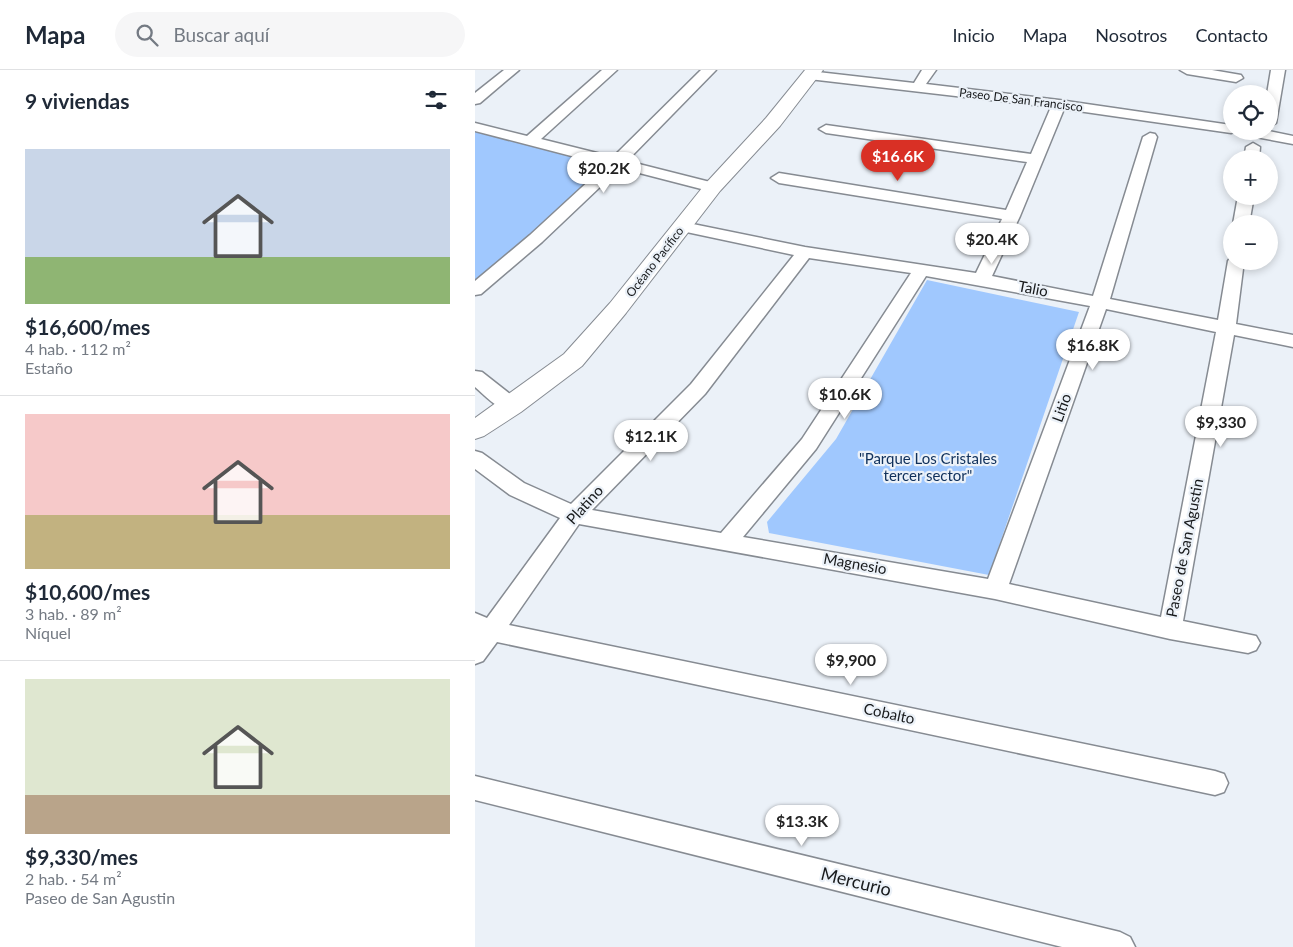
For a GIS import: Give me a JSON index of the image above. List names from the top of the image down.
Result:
{
  "streets": {
    "street": [
      "Paseo De San Francisco",
      "Océano Pacífico",
      "Talio",
      "Litio",
      "Platino",
      "Paseo de San Agustin",
      "Magnesio",
      "Cobalto",
      "Mercurio"
    ]
  },
  "crossings": [
    ["Paseo De San Francisco", "Océano Pacífico"],
    ["Océano Pacífico", "Talio"],
    ["Talio", "Litio"],
    ["Talio", "Platino"],
    ["Talio", "Paseo de San Agustin"],
    ["Litio", "Magnesio"],
    ["Platino", "Magnesio"],
    ["Platino", "Cobalto"],
    ["Paseo de San Agustin", "Magnesio"]
  ],
  "parks": ["\"Parque Los Cristales tercer sector\""],
  "page": {
    "header": "Mapa",
    "search": "Buscar aquí",
    "nav": [
      "Inicio",
      "Mapa",
      "Nosotros",
      "Contacto"
    ],
    "heading": "9 viviendas",
    "map_buttons": ["+", "−"],
    "list": [
      {
        "name": "$16,600/mes",
        "note": "4 hab. · 112 m² · Estaño"
      },
      {
        "name": "$10,600/mes",
        "note": "3 hab. · 89 m² · Níquel"
      },
      {
        "name": "$9,330/mes",
        "note": "2 hab. · 54 m² · Paseo de San Agustin"
      }
    ],
    "price": [
      "$16.6K",
      "$20.2K",
      "$20.4K",
      "$16.8K",
      "$10.6K",
      "$9,330",
      "$12.1K",
      "$9,900",
      "$13.3K"
    ]
  }
}
